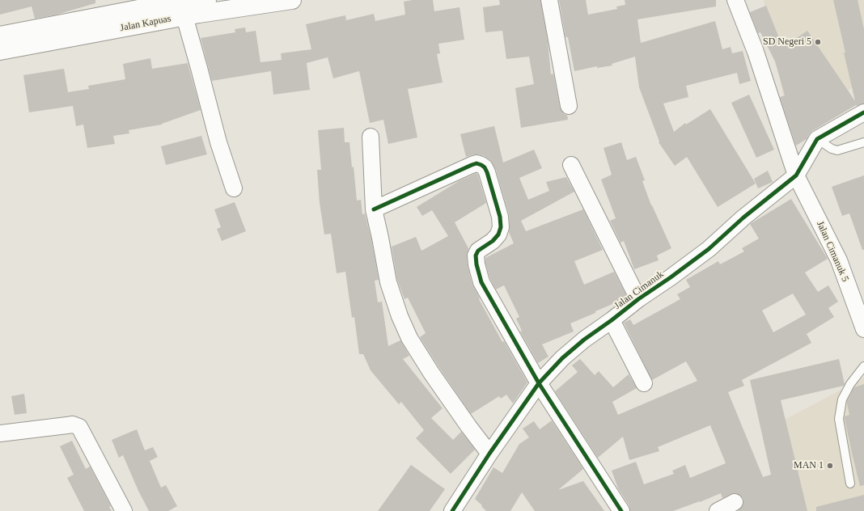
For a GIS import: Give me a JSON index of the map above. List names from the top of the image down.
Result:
{
  "streets": {
    "street": ["Jalan Kapuas", "Jalan Cimanuk 5", "Jalan Cimanuk"]
  },
  "crossings": [
    ["Jalan Cimanuk 5", "Jalan Cimanuk"]
  ],
  "places": ["SD Negeri 5", "MAN 1"]
}
